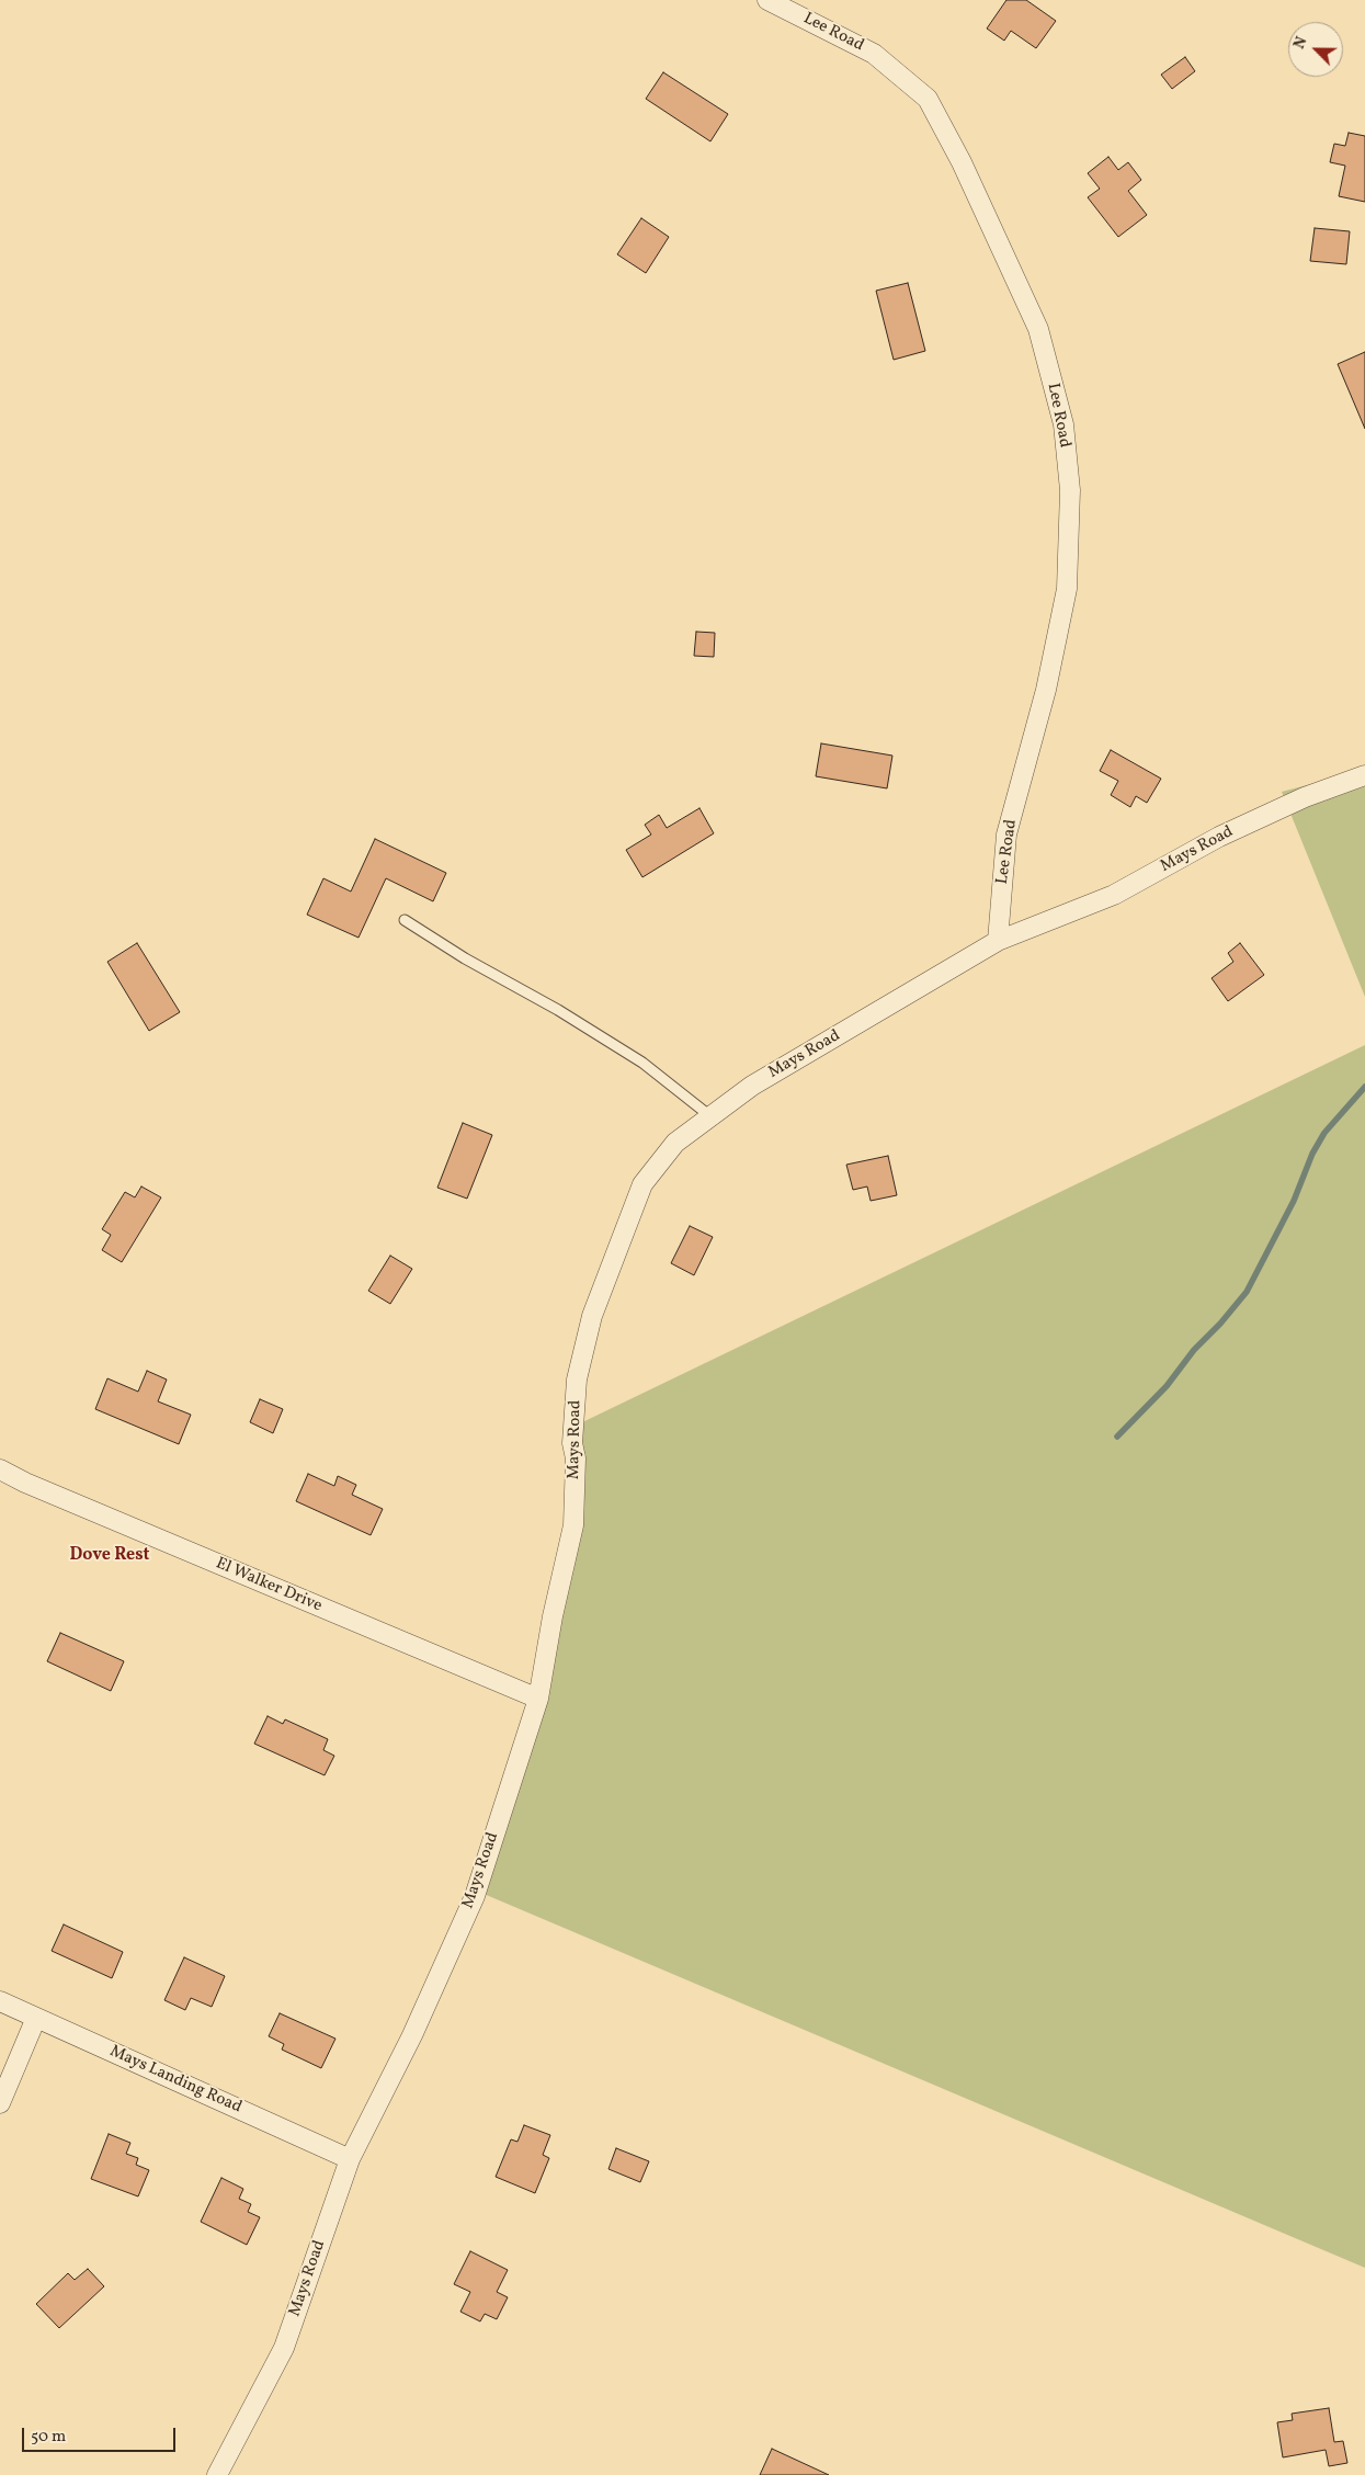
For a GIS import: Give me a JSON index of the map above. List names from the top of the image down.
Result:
{
  "streets": {
    "street": [
      "Lee Road",
      "Mays Road",
      "El Walker Drive",
      "Mays Landing Road"
    ]
  },
  "crossings": [
    ["Lee Road", "Mays Road"],
    ["Mays Road", "El Walker Drive"],
    ["Mays Road", "Mays Landing Road"]
  ],
  "districts": ["Dove Rest"],
  "scale_bar": "50 m",
  "north": "top left"
}
